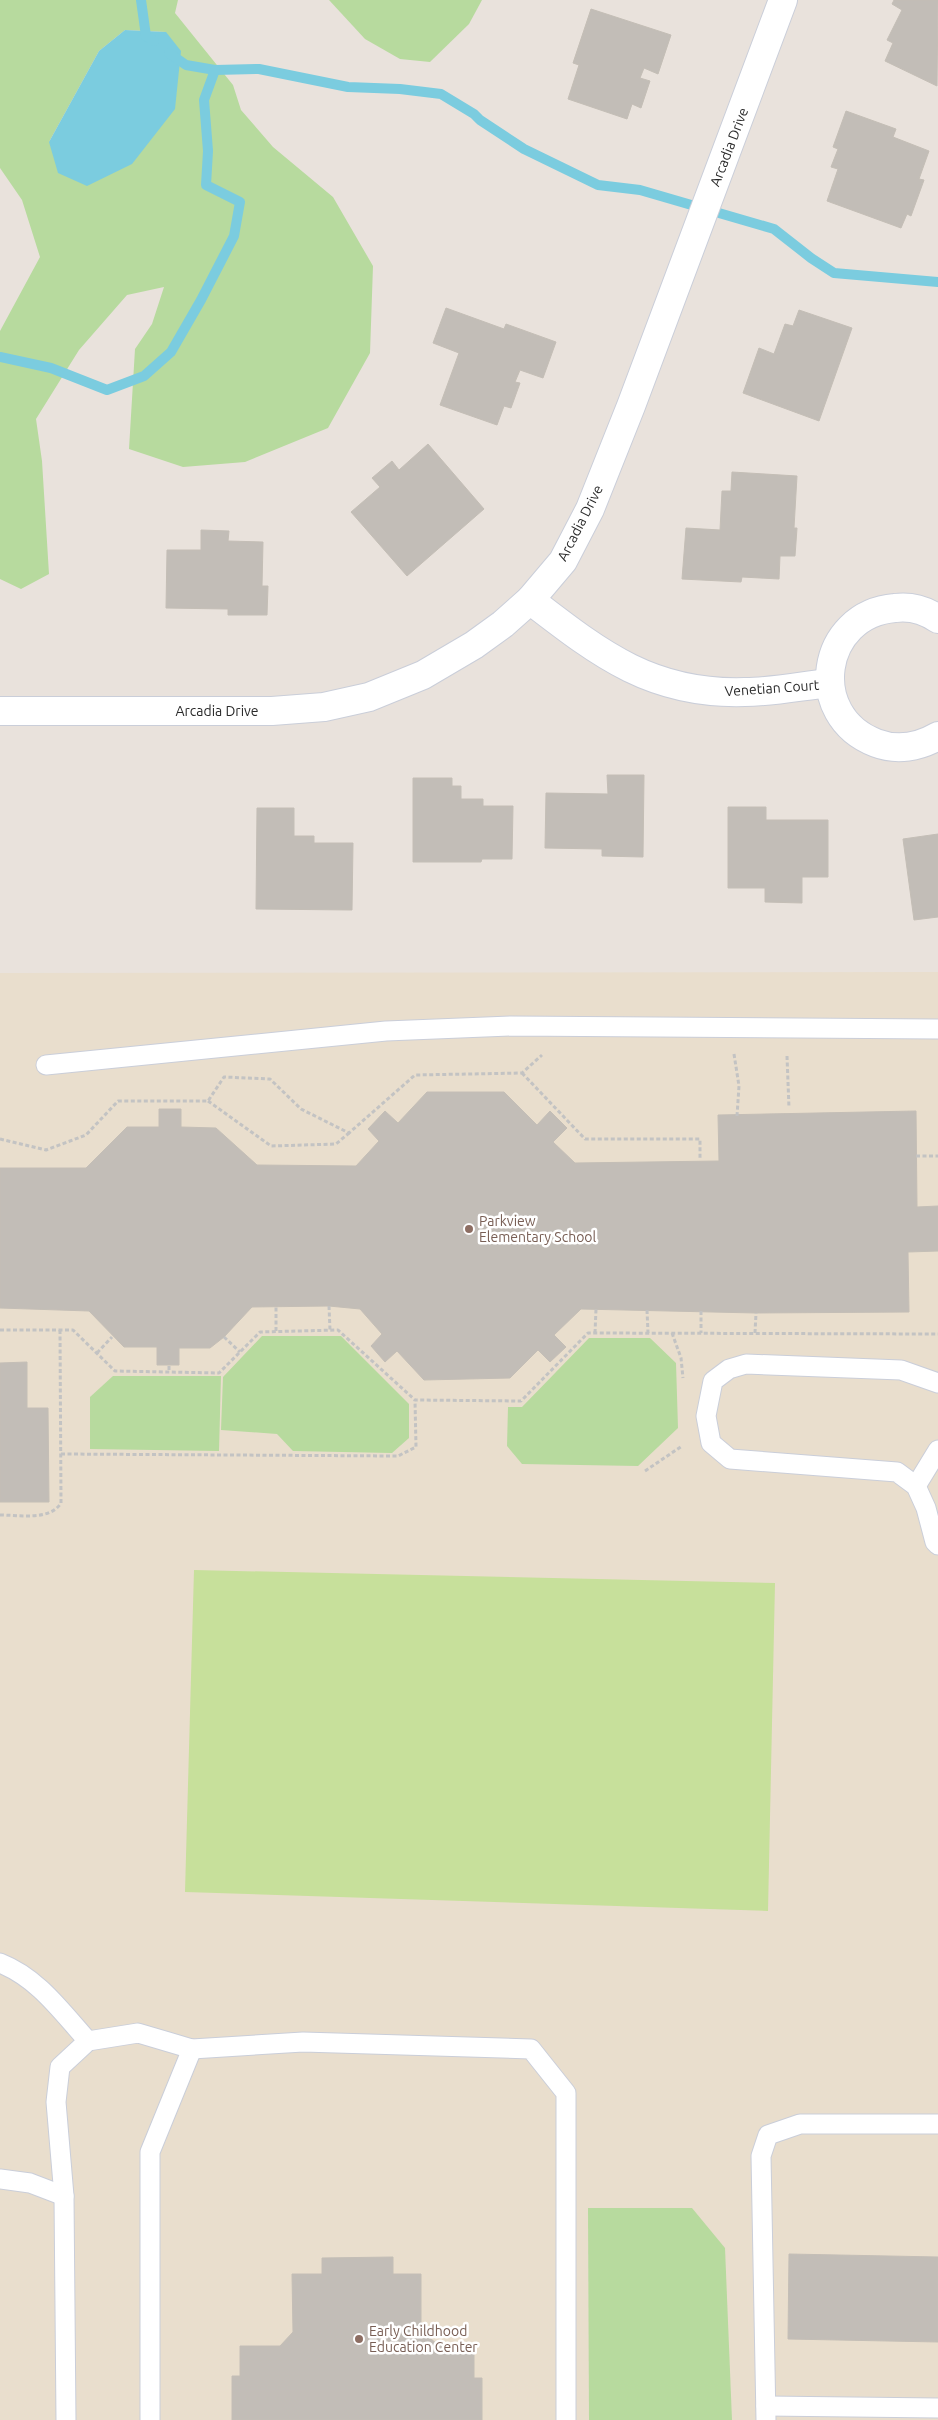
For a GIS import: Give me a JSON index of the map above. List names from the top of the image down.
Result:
{
  "streets": {
    "street": ["Arcadia Drive", "Venetian Court"]
  },
  "crossings": [
    ["Arcadia Drive", "Venetian Court"]
  ],
  "places": ["Parkview Elementary School", "Early Childhood Education Center"]
}
